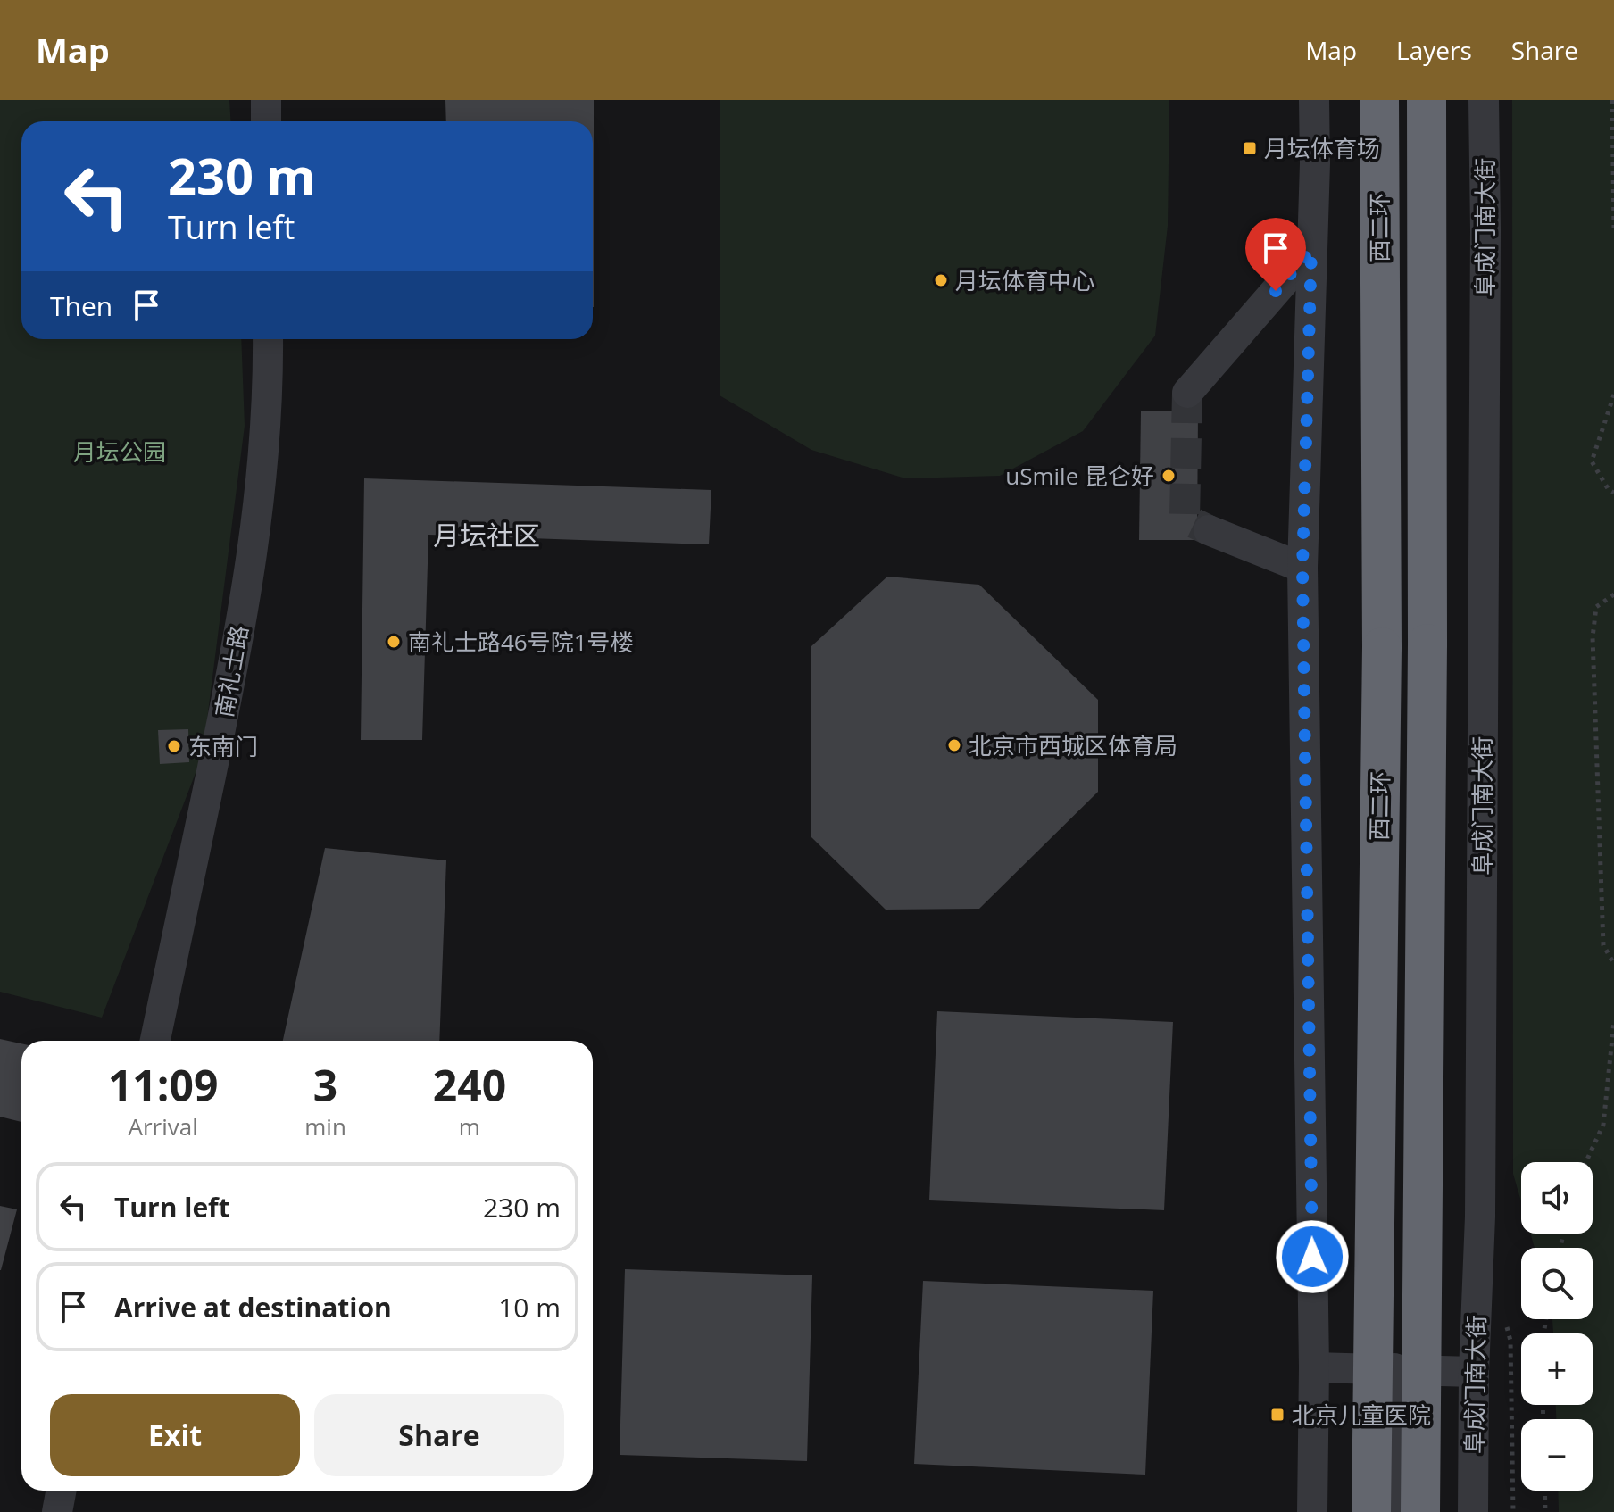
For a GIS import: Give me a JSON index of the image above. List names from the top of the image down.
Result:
{
  "streets": {
    "highway": ["西二环"],
    "street": ["阜成门南大街", "南礼士路"]
  },
  "districts": ["月坛社区"],
  "parks": ["月坛公园"],
  "places": {
    "transit": ["月坛体育场", "北京儿童医院"],
    "other": [
      "月坛体育中心",
      "uSmile 昆仑好",
      "南礼士路46号院1号楼",
      "北京市西城区体育局",
      "东南门"
    ]
  },
  "page": {
    "header": "Map",
    "nav": ["Map", "Layers", "Share"],
    "turn": ["230 m", "Turn left"],
    "then": "Then",
    "eta": [
      "11:09",
      "Arrival",
      "3",
      "min",
      "240",
      "m"
    ],
    "map_buttons": ["+", "−"],
    "list": [
      {
        "name": "Turn left",
        "value": "230 m"
      },
      {
        "name": "Arrive at destination",
        "value": "10 m"
      }
    ],
    "buttons": ["Exit", "Share"]
  }
}
